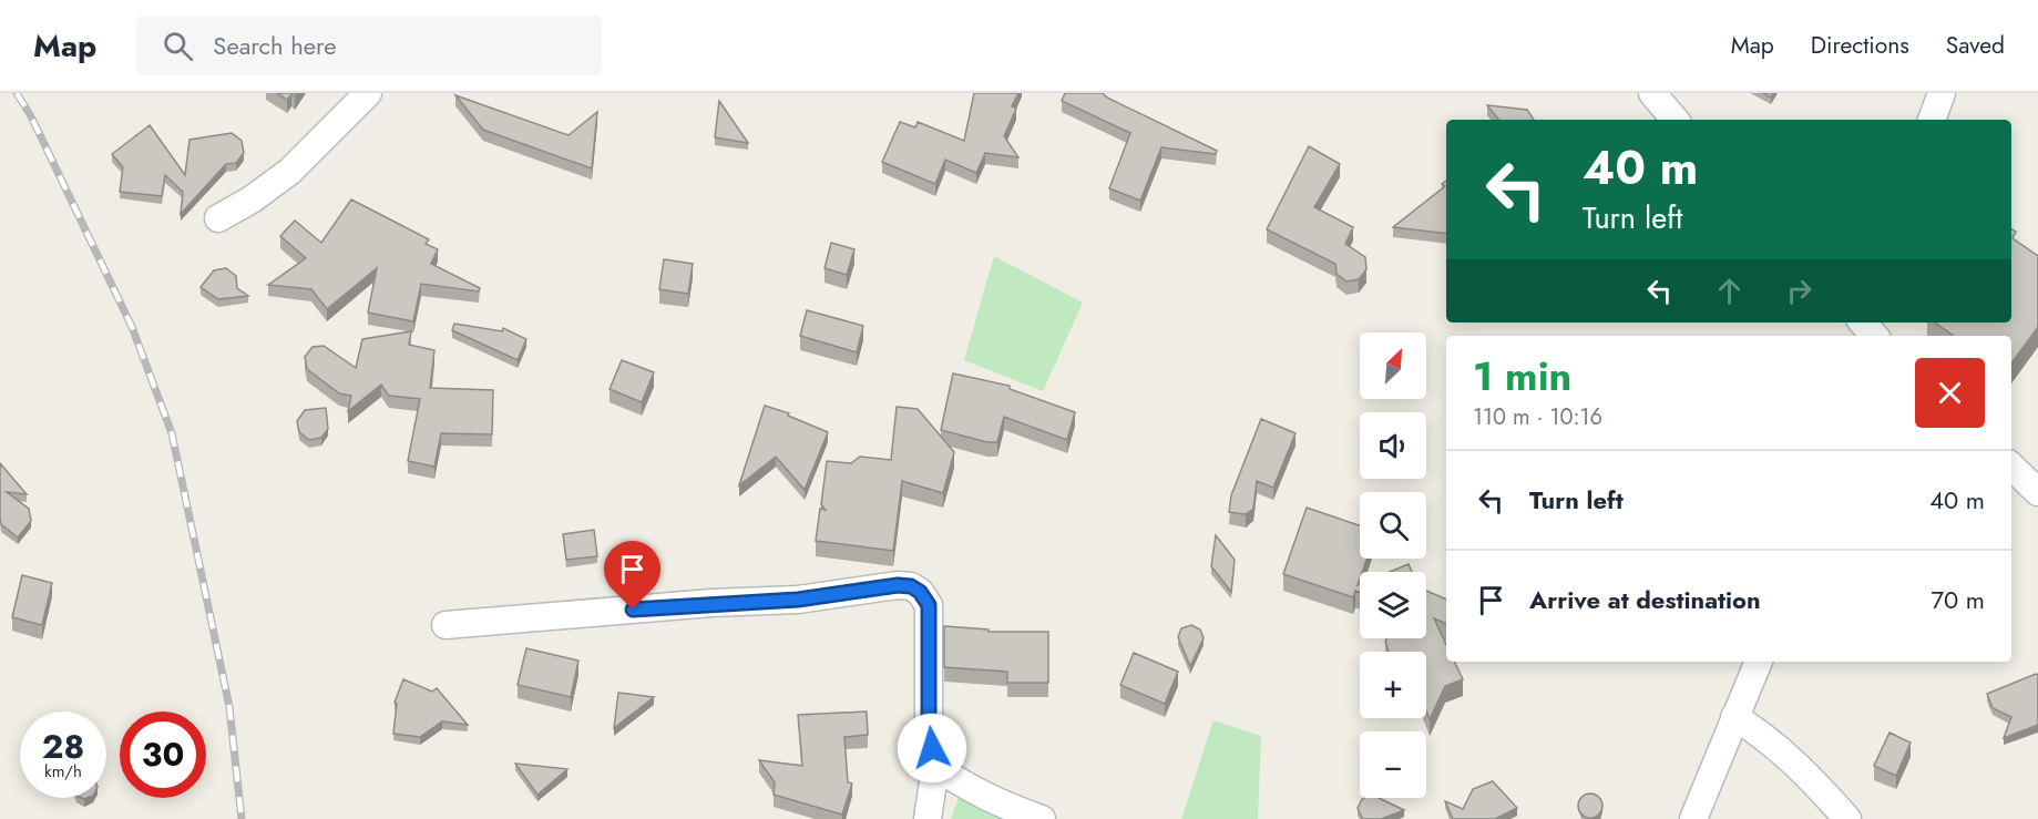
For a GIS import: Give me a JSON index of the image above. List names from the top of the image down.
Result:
{
  "north": "top right",
  "page": {
    "header": "Map",
    "search": "Search here",
    "nav": ["Map", "Directions", "Saved"],
    "turn": ["40 m", "Turn left"],
    "map_buttons": ["+", "−"],
    "heading": ["1 min", "110 m · 10:16"],
    "list": [
      {
        "name": "Turn left",
        "value": "40 m"
      },
      {
        "name": "Arrive at destination",
        "value": "70 m"
      }
    ],
    "speed": "28 km/h",
    "limit": "30"
  }
}
